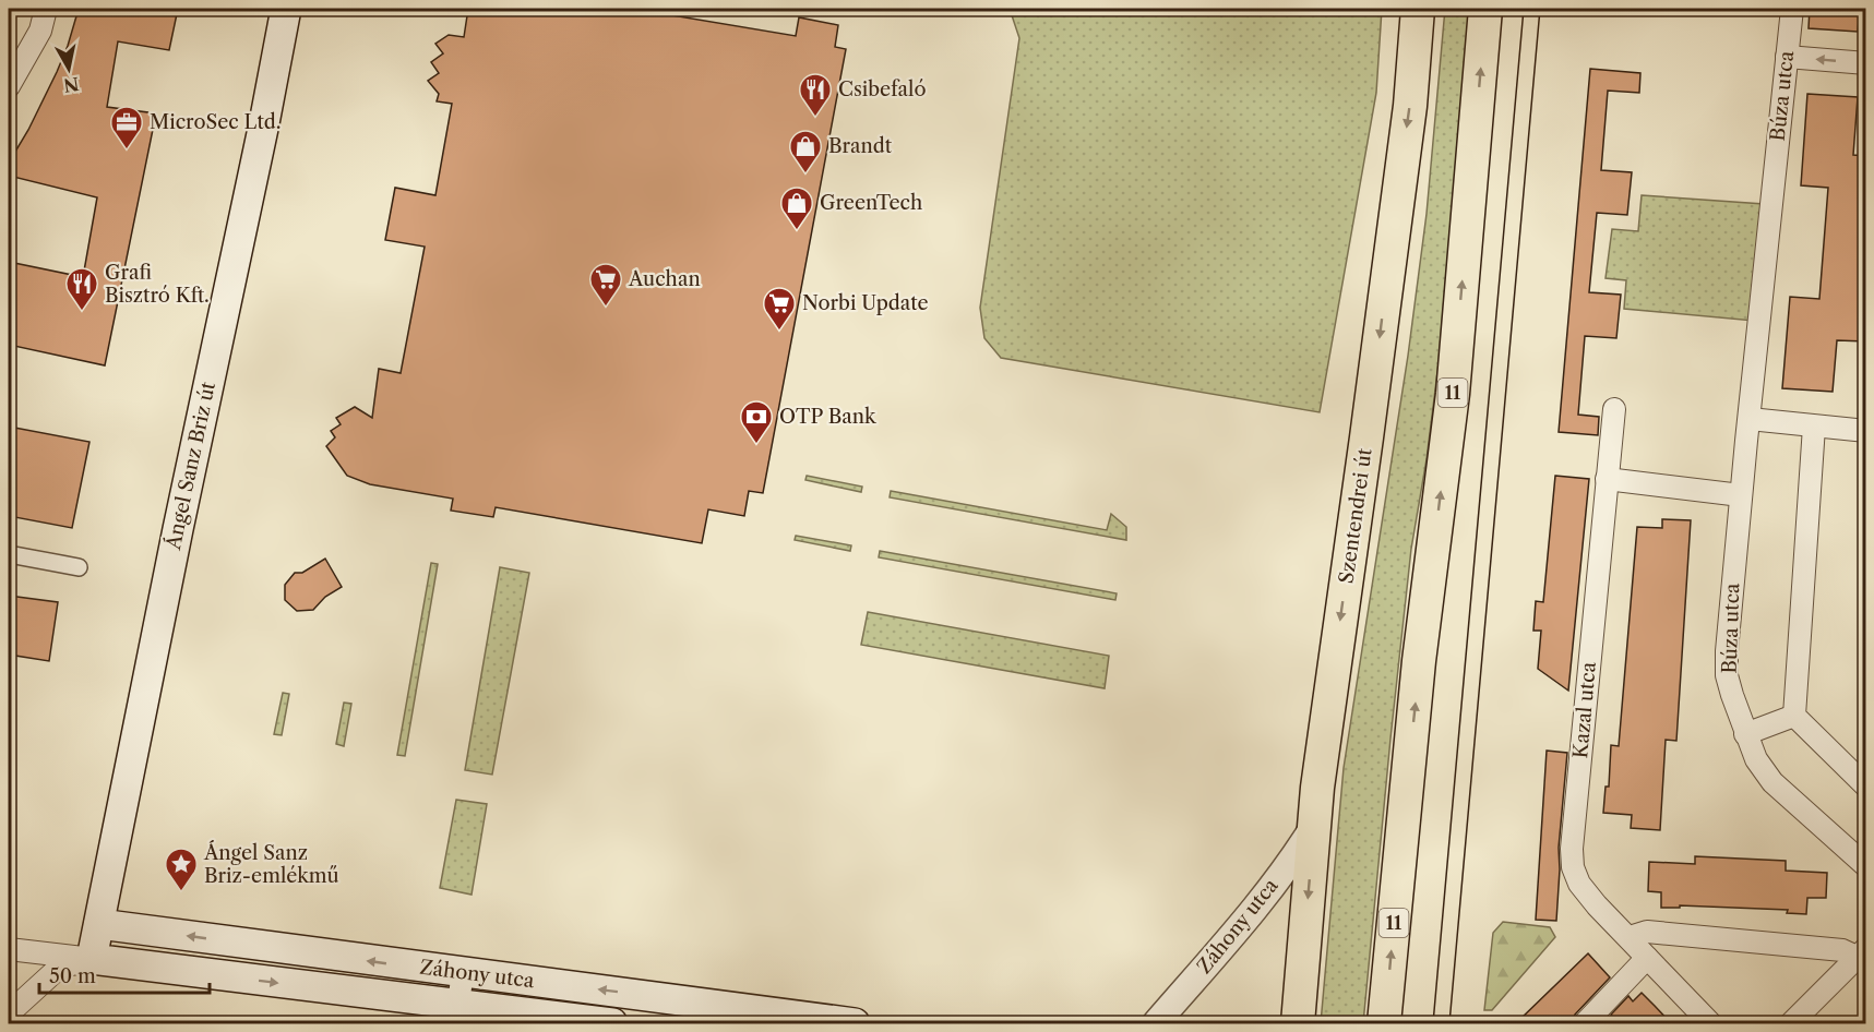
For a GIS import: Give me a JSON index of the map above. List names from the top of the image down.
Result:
{
  "streets": {
    "main road": [
      "11",
      "Ángel Sanz Briz út",
      "Szentendrei út",
      "Záhony utca"
    ],
    "street": ["Búza utca", "Kazal utca"]
  },
  "crossings": [
    ["Ángel Sanz Briz út", "Záhony utca"],
    ["Szentendrei út", "Záhony utca"]
  ],
  "places": {
    "restaurant": ["Csibefaló", "Grafi Bisztró Kft."],
    "office": ["MicroSec Ltd."],
    "shop": ["Brandt", "GreenTech"],
    "supermarket": ["Auchan", "Norbi Update"],
    "bank": ["OTP Bank"],
    "place": ["Ángel Sanz Briz-emlékmű"]
  },
  "scale_bar": "50 m",
  "north": "bottom"
}
